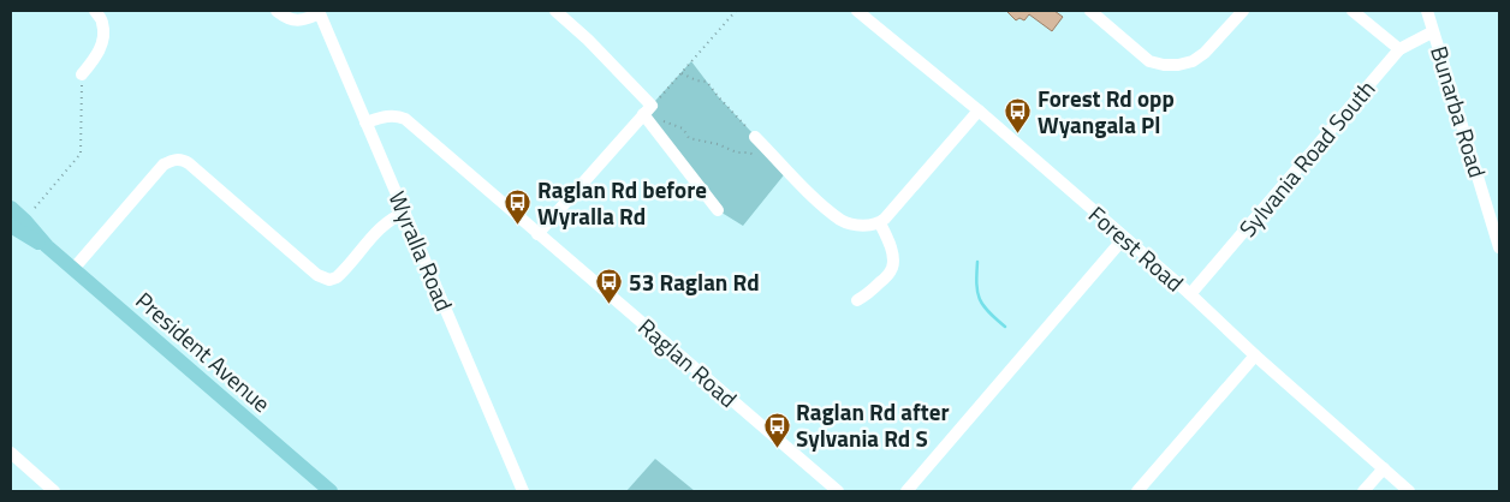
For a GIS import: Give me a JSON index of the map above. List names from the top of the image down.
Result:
{
  "streets": {
    "main road": ["President Avenue"],
    "street": [
      "Bunarba Road",
      "Sylvania Road South",
      "Forest Road",
      "Wyralla Road",
      "Raglan Road"
    ]
  },
  "crossings": [
    ["Bunarba Road", "Sylvania Road South"],
    ["Sylvania Road South", "Forest Road"],
    ["Wyralla Road", "Raglan Road"]
  ],
  "places": {
    "bus stop": [
      "Forest Rd opp Wyangala Pl",
      "Raglan Rd before Wyralla Rd",
      "53 Raglan Rd",
      "Raglan Rd after Sylvania Rd S"
    ]
  }
}
